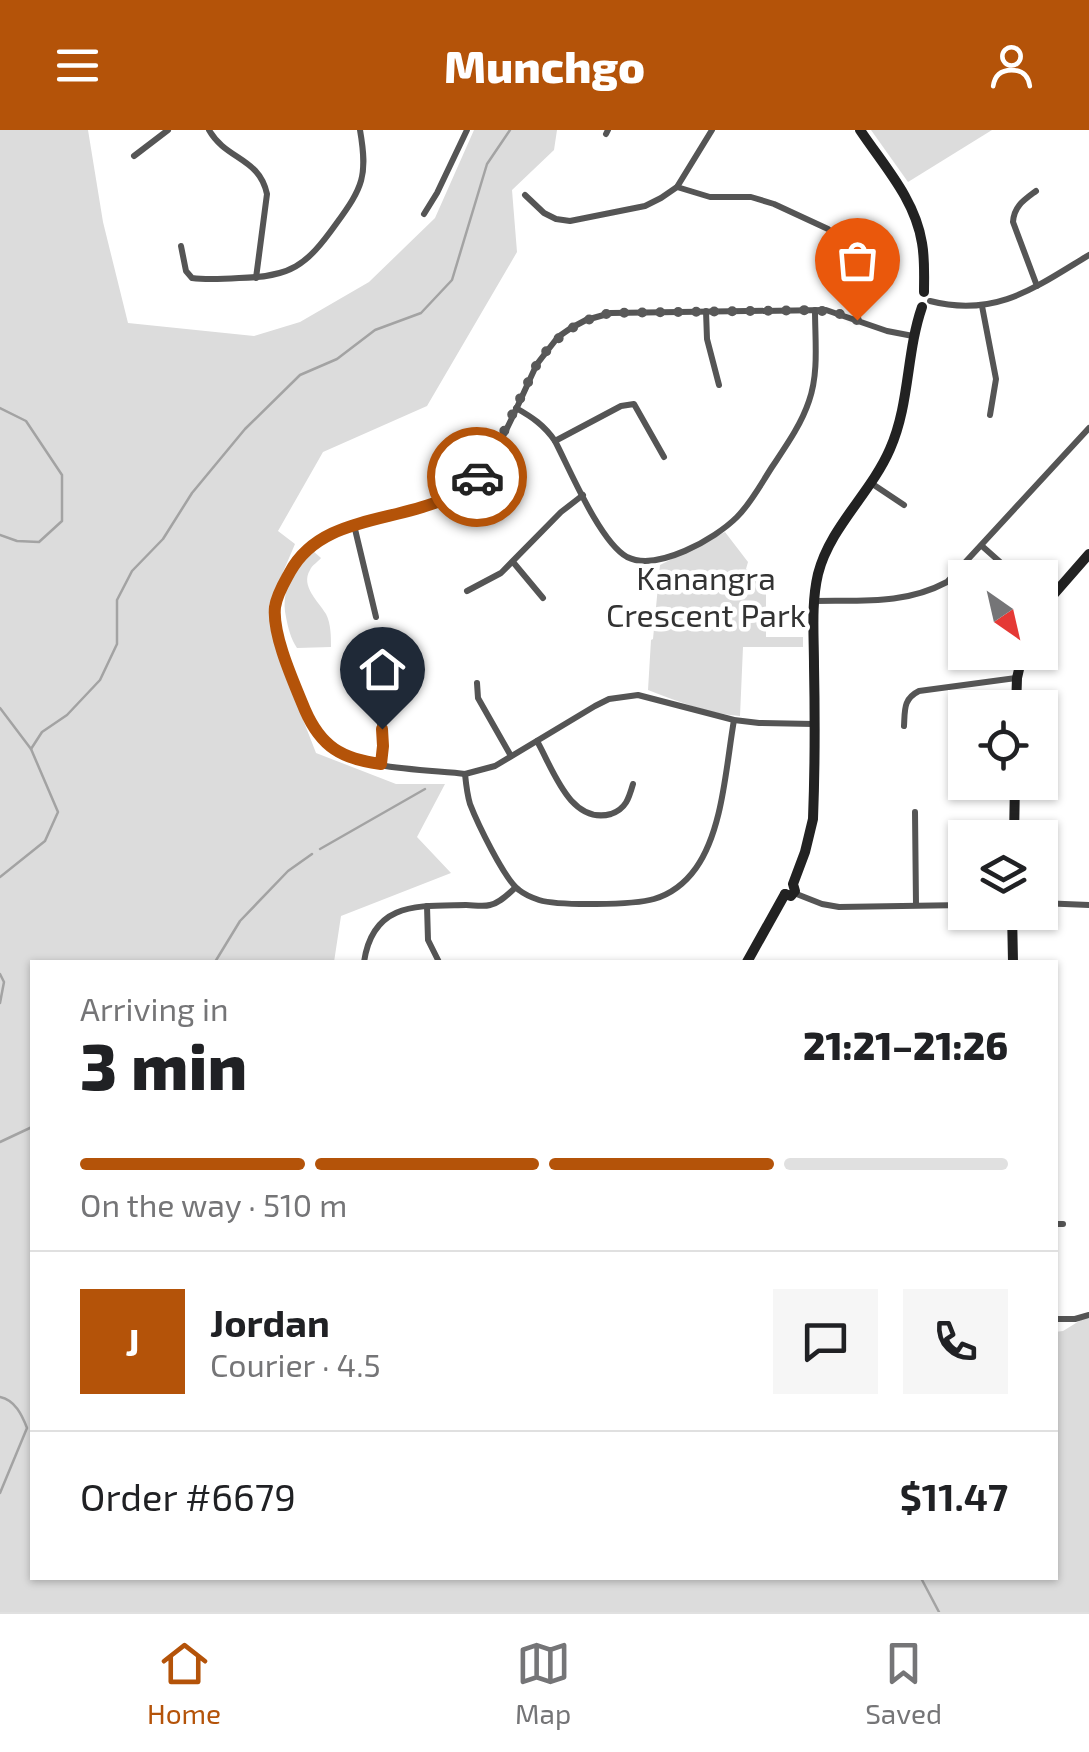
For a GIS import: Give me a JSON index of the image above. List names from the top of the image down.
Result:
{
  "parks": ["Kanangra Crescent Park"],
  "north": "bottom right",
  "page": {
    "header": "Munchgo",
    "heading": ["3 min", "Arriving in", "21:21–21:26"],
    "panel": [
      "Jordan",
      "Courier · 4.5",
      "Order #6679",
      "$11.47"
    ],
    "bar": "On the way · 510 m",
    "round": "J",
    "tabs": ["Home", "Map", "Saved"]
  }
}
